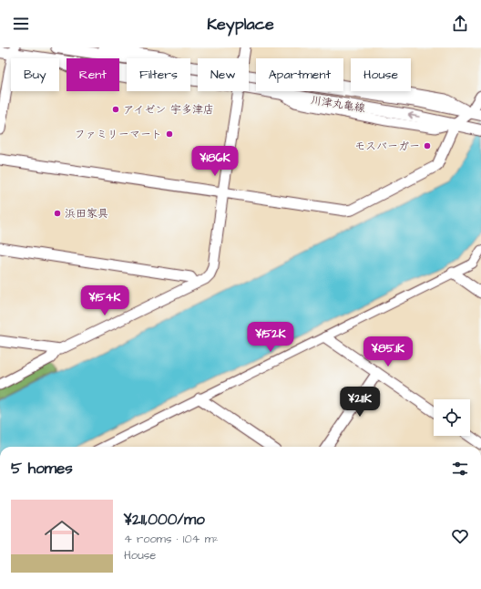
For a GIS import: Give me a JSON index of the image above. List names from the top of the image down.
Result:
{
  "streets": {
    "main road": ["川津丸亀線"]
  },
  "places": [
    "アイゼン 宇多津店",
    "ファミリーマート",
    "モスバーガー",
    "浜田家具"
  ],
  "page": {
    "header": "Keyplace",
    "chip": [
      "Buy",
      "Rent",
      "Filters",
      "New",
      "Apartment",
      "House"
    ],
    "price": [
      "¥186K",
      "¥154K",
      "¥152K",
      "¥85.1K",
      "¥211K"
    ],
    "heading": "5 homes",
    "list": [
      {
        "name": "¥211,000/mo",
        "note": "4 rooms · 104 m² · House"
      }
    ]
  }
}
